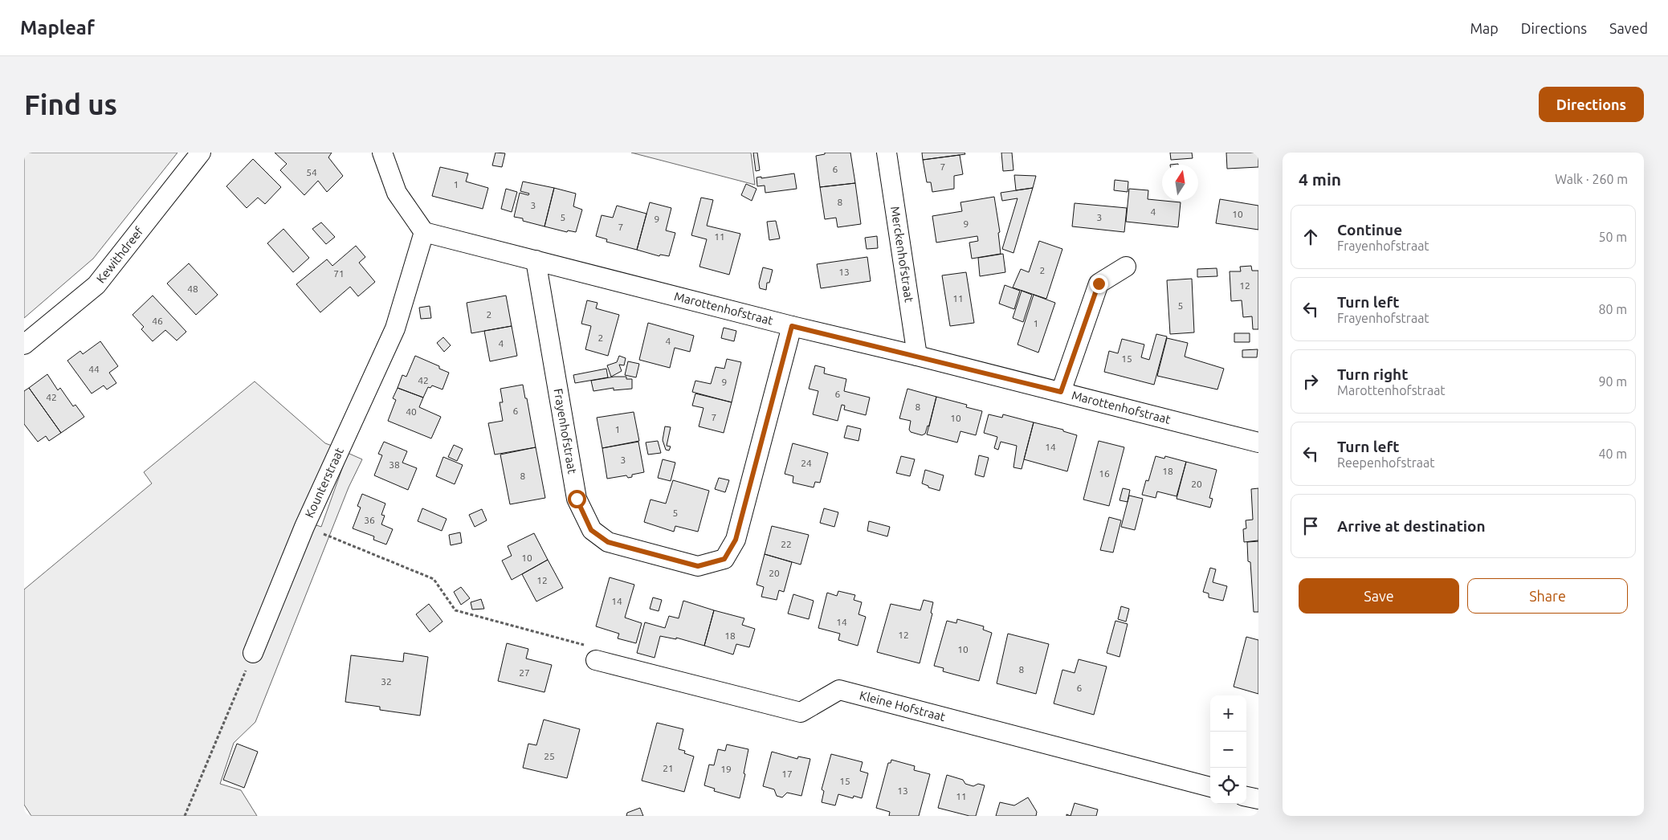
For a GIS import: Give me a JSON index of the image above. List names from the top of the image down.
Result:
{
  "streets": {
    "street": [
      "Merckenhofstraat",
      "Kewithdreef",
      "Marottenhofstraat",
      "Frayenhofstraat",
      "Kounterstraat",
      "Kleine Hofstraat"
    ]
  },
  "crossings": [
    ["Merckenhofstraat", "Marottenhofstraat"],
    ["Marottenhofstraat", "Frayenhofstraat"],
    ["Marottenhofstraat", "Kounterstraat"]
  ],
  "house_numbers": [
    "7",
    "6",
    "54",
    "1",
    "8",
    "3",
    "4",
    "10",
    "5",
    "3",
    "9",
    "9",
    "7",
    "11",
    "2",
    "13",
    "71",
    "12",
    "48",
    "11",
    "5",
    "2",
    "46",
    "1",
    "2",
    "4",
    "4",
    "15",
    "44",
    "42",
    "9",
    "6",
    "42",
    "8",
    "6",
    "40",
    "7",
    "10",
    "1",
    "14",
    "3",
    "24",
    "38",
    "18",
    "16",
    "8",
    "20",
    "5",
    "36",
    "22",
    "10",
    "20",
    "12",
    "14",
    "14",
    "12",
    "18",
    "10",
    "8",
    "27",
    "32",
    "6",
    "25",
    "21",
    "19",
    "17",
    "15",
    "13",
    "11"
  ],
  "north": "top",
  "page": {
    "header": "Mapleaf",
    "nav": ["Map", "Directions", "Saved"],
    "buttons": [
      "Directions",
      ["Save", "Share"]
    ],
    "title": "Find us",
    "heading": ["4 min", "Walk · 260 m"],
    "list": [
      ["Continue", "Frayenhofstraat", "50 m"],
      ["Turn left", "Frayenhofstraat", "80 m"],
      ["Turn right", "Marottenhofstraat", "90 m"],
      ["Turn left", "Reepenhofstraat", "40 m"],
      "Arrive at destination"
    ],
    "map_buttons": ["+", "−"]
  }
}
